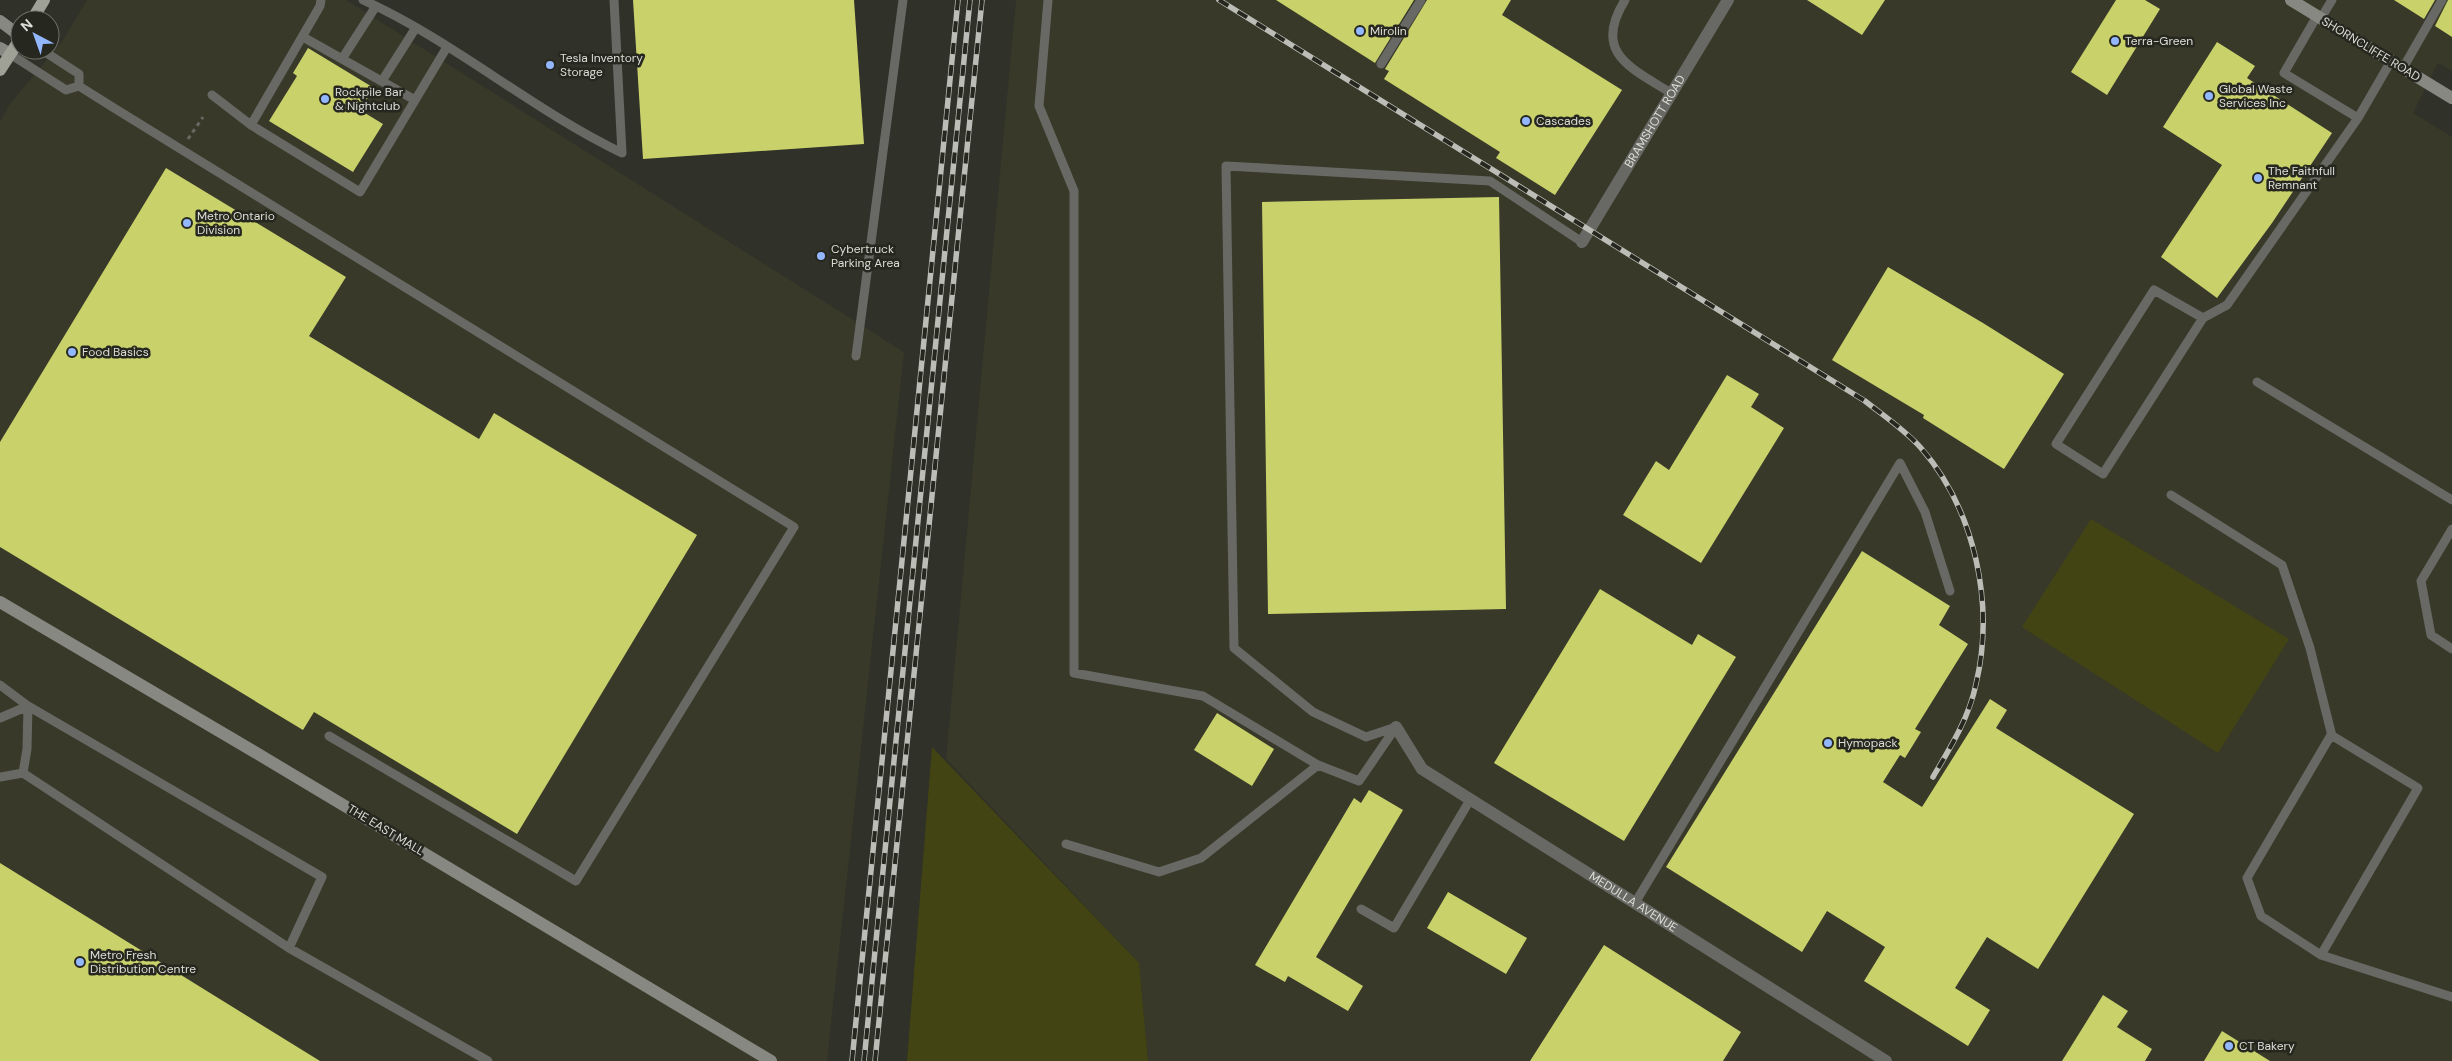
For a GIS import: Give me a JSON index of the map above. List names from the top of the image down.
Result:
{
  "streets": {
    "main road": ["SHORNCLIFFE ROAD", "THE EAST MALL"],
    "street": ["BRAMSHOTT ROAD", "MEDULLA AVENUE"]
  },
  "places": [
    "Mirolin",
    "Terra-Green",
    "Tesla Inventory Storage",
    "Global Waste Services Inc",
    "Rockpile Bar & Nightclub",
    "Cascades",
    "The Faithfull Remnant",
    "Metro Ontario Division",
    "Cybertruck Parking Area",
    "Food Basics",
    "Hymopack",
    "Metro Fresh Distribution Centre",
    "CT Bakery"
  ],
  "north": "top left"
}
